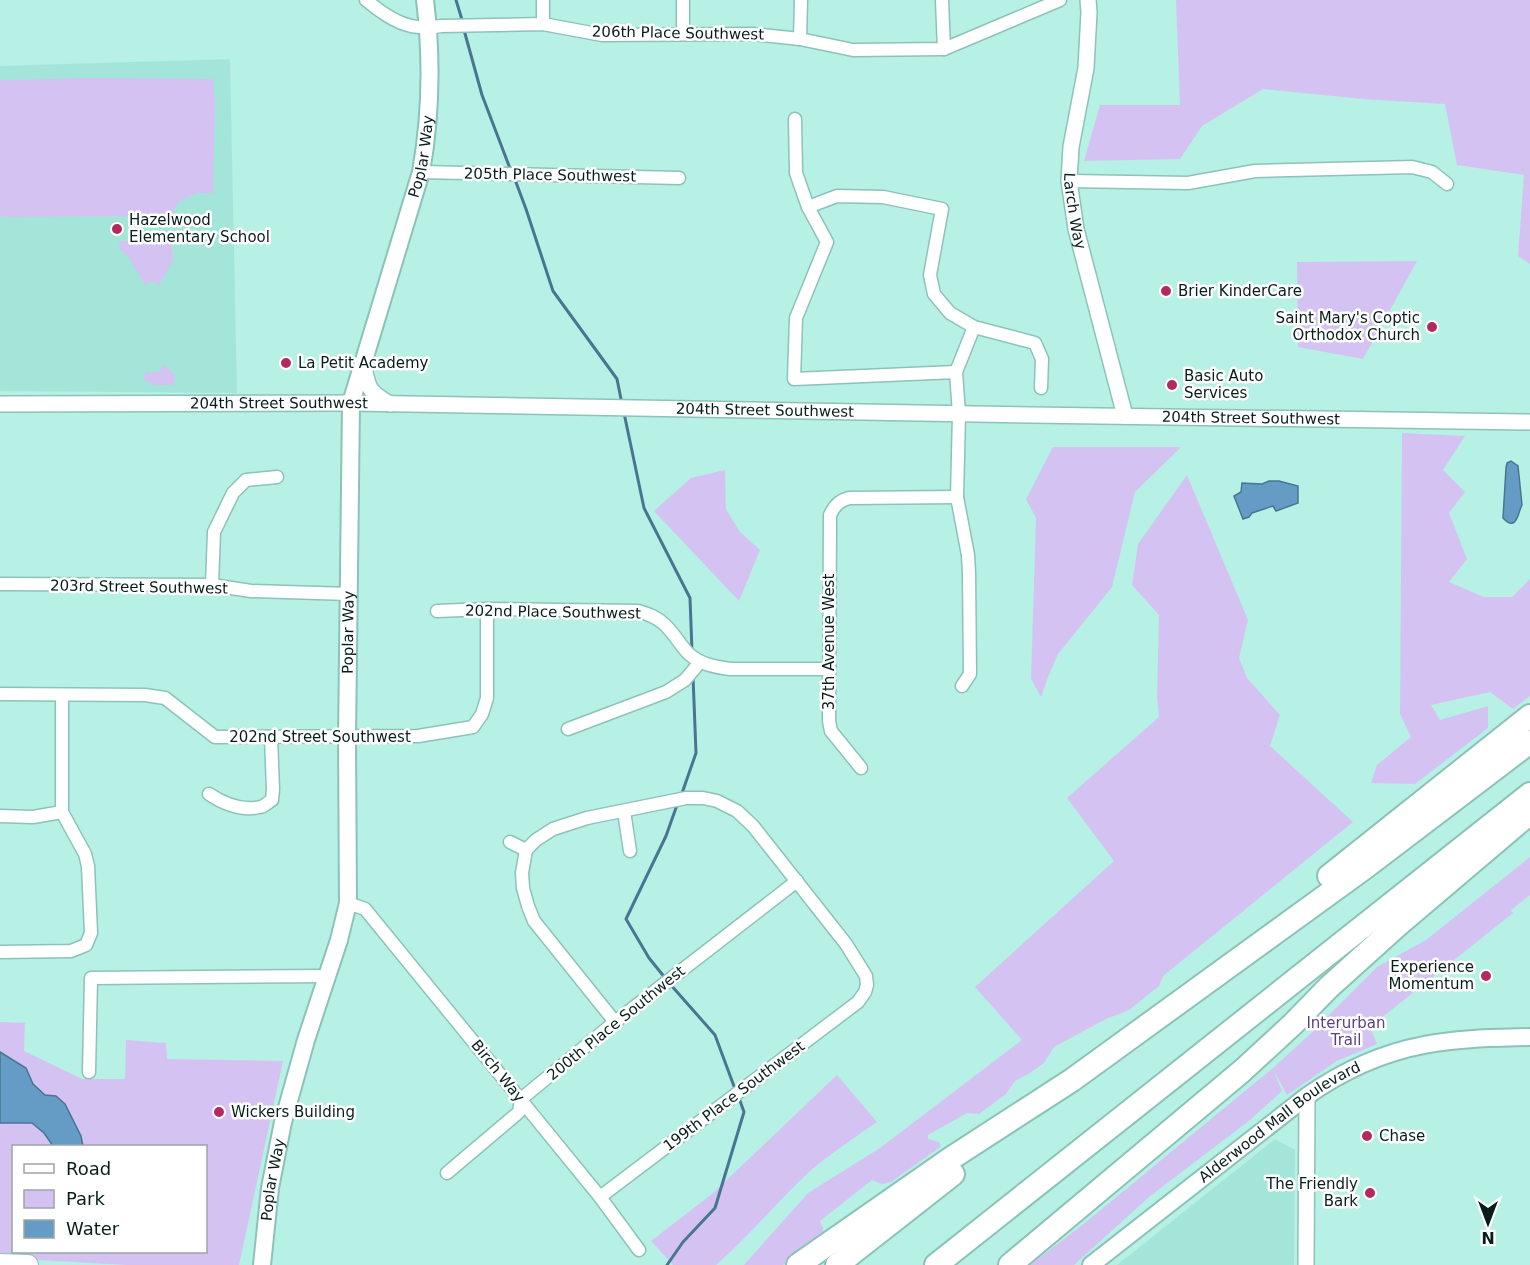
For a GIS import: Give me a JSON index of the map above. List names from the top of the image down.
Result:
{
  "streets": {
    "main road": ["Poplar Way", "Alderwood Mall Boulevard"],
    "street": [
      "206th Place Southwest",
      "205th Place Southwest",
      "Larch Way",
      "204th Street Southwest",
      "203rd Street Southwest",
      "202nd Place Southwest",
      "37th Avenue West",
      "202nd Street Southwest",
      "200th Place Southwest",
      "Birch Way",
      "199th Place Southwest"
    ]
  },
  "crossings": [
    ["206th Place Southwest", "Poplar Way"],
    ["Poplar Way", "205th Place Southwest"],
    ["Poplar Way", "204th Street Southwest"],
    ["Poplar Way", "203rd Street Southwest"],
    ["Poplar Way", "202nd Street Southwest"],
    ["Poplar Way", "Birch Way"],
    ["Larch Way", "204th Street Southwest"],
    ["202nd Place Southwest", "202nd Street Southwest"],
    ["200th Place Southwest", "Birch Way"],
    ["200th Place Southwest", "199th Place Southwest"],
    ["Birch Way", "199th Place Southwest"]
  ],
  "parks": ["Interurban Trail"],
  "places": [
    "Hazelwood Elementary School",
    "Brier KinderCare",
    "Saint Mary's Coptic Orthodox Church",
    "La Petit Academy",
    "Basic Auto Services",
    "Experience Momentum",
    "Wickers Building",
    "Chase",
    "The Friendly Bark"
  ],
  "legend": ["Road", "Park", "Water"],
  "north": "bottom"
}
